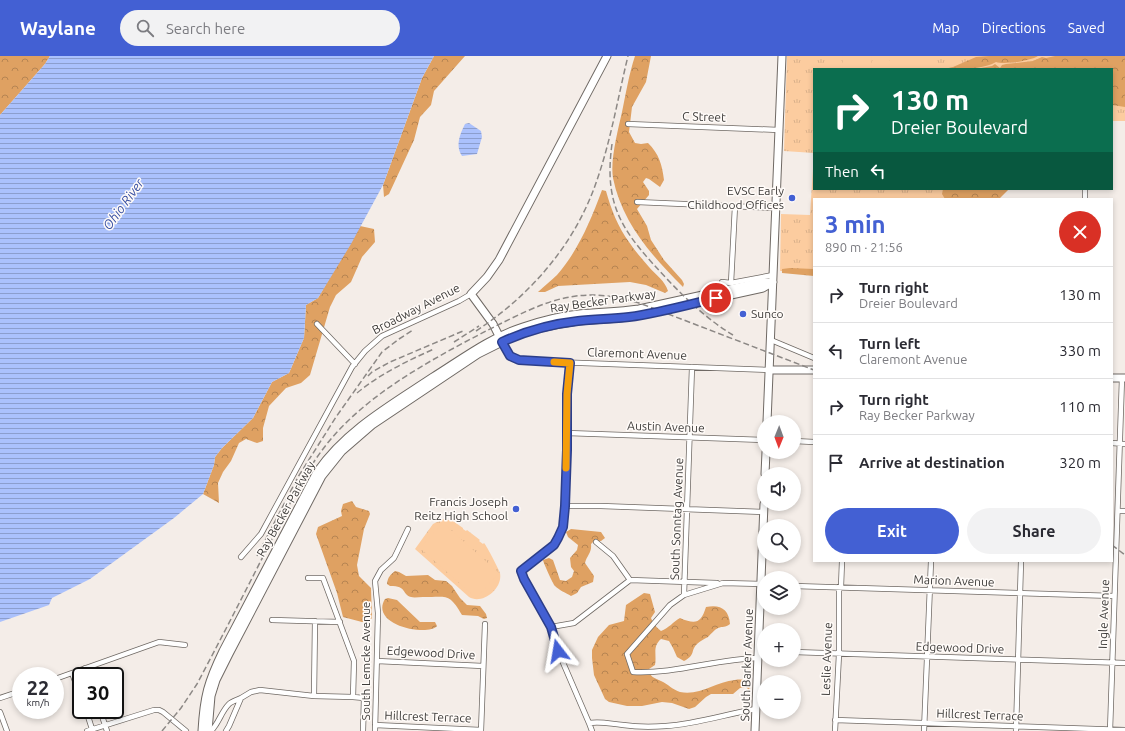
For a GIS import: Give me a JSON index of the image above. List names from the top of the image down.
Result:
{
  "streets": {
    "main road": [
      "Ray Becker Parkway",
      "Broadway Avenue",
      "Claremont Avenue",
      "South Barker Avenue"
    ],
    "street": [
      "C Street",
      "Austin Avenue",
      "South Sonntag Avenue",
      "Marion Avenue",
      "Ingle Avenue",
      "Edgewood Drive",
      "Leslie Avenue",
      "South Lemcke Avenue",
      "Hillcrest Terrace"
    ]
  },
  "crossings": [
    ["Ray Becker Parkway", "Claremont Avenue"],
    ["Broadway Avenue", "Claremont Avenue"],
    ["Claremont Avenue", "South Sonntag Avenue"],
    ["Austin Avenue", "South Sonntag Avenue"],
    ["Marion Avenue", "Ingle Avenue"],
    ["Marion Avenue", "Leslie Avenue"],
    ["Ingle Avenue", "Edgewood Drive"],
    ["Ingle Avenue", "Hillcrest Terrace"],
    ["Edgewood Drive", "Leslie Avenue"],
    ["Edgewood Drive", "South Lemcke Avenue"],
    ["Leslie Avenue", "Hillcrest Terrace"],
    ["South Lemcke Avenue", "Hillcrest Terrace"]
  ],
  "water": ["Ohio River"],
  "places": ["EVSC Early Childhood Offices", "Sunco", "Francis Joseph Reitz High School"],
  "north": "bottom",
  "page": {
    "header": "Waylane",
    "search": "Search here",
    "nav": ["Map", "Directions", "Saved"],
    "turn": ["130 m", "Dreier Boulevard"],
    "then": "Then",
    "heading": ["3 min", "890 m · 21:56"],
    "list": [
      {
        "name": "Turn right",
        "note": "Dreier Boulevard",
        "value": "130 m"
      },
      {
        "name": "Turn left",
        "note": "Claremont Avenue",
        "value": "330 m"
      },
      {
        "name": "Turn right",
        "note": "Ray Becker Parkway",
        "value": "110 m"
      },
      {
        "name": "Arrive at destination",
        "value": "320 m"
      }
    ],
    "map_buttons": ["+", "−"],
    "buttons": ["Exit", "Share"],
    "speed": "22 km/h",
    "limit": "30"
  }
}
